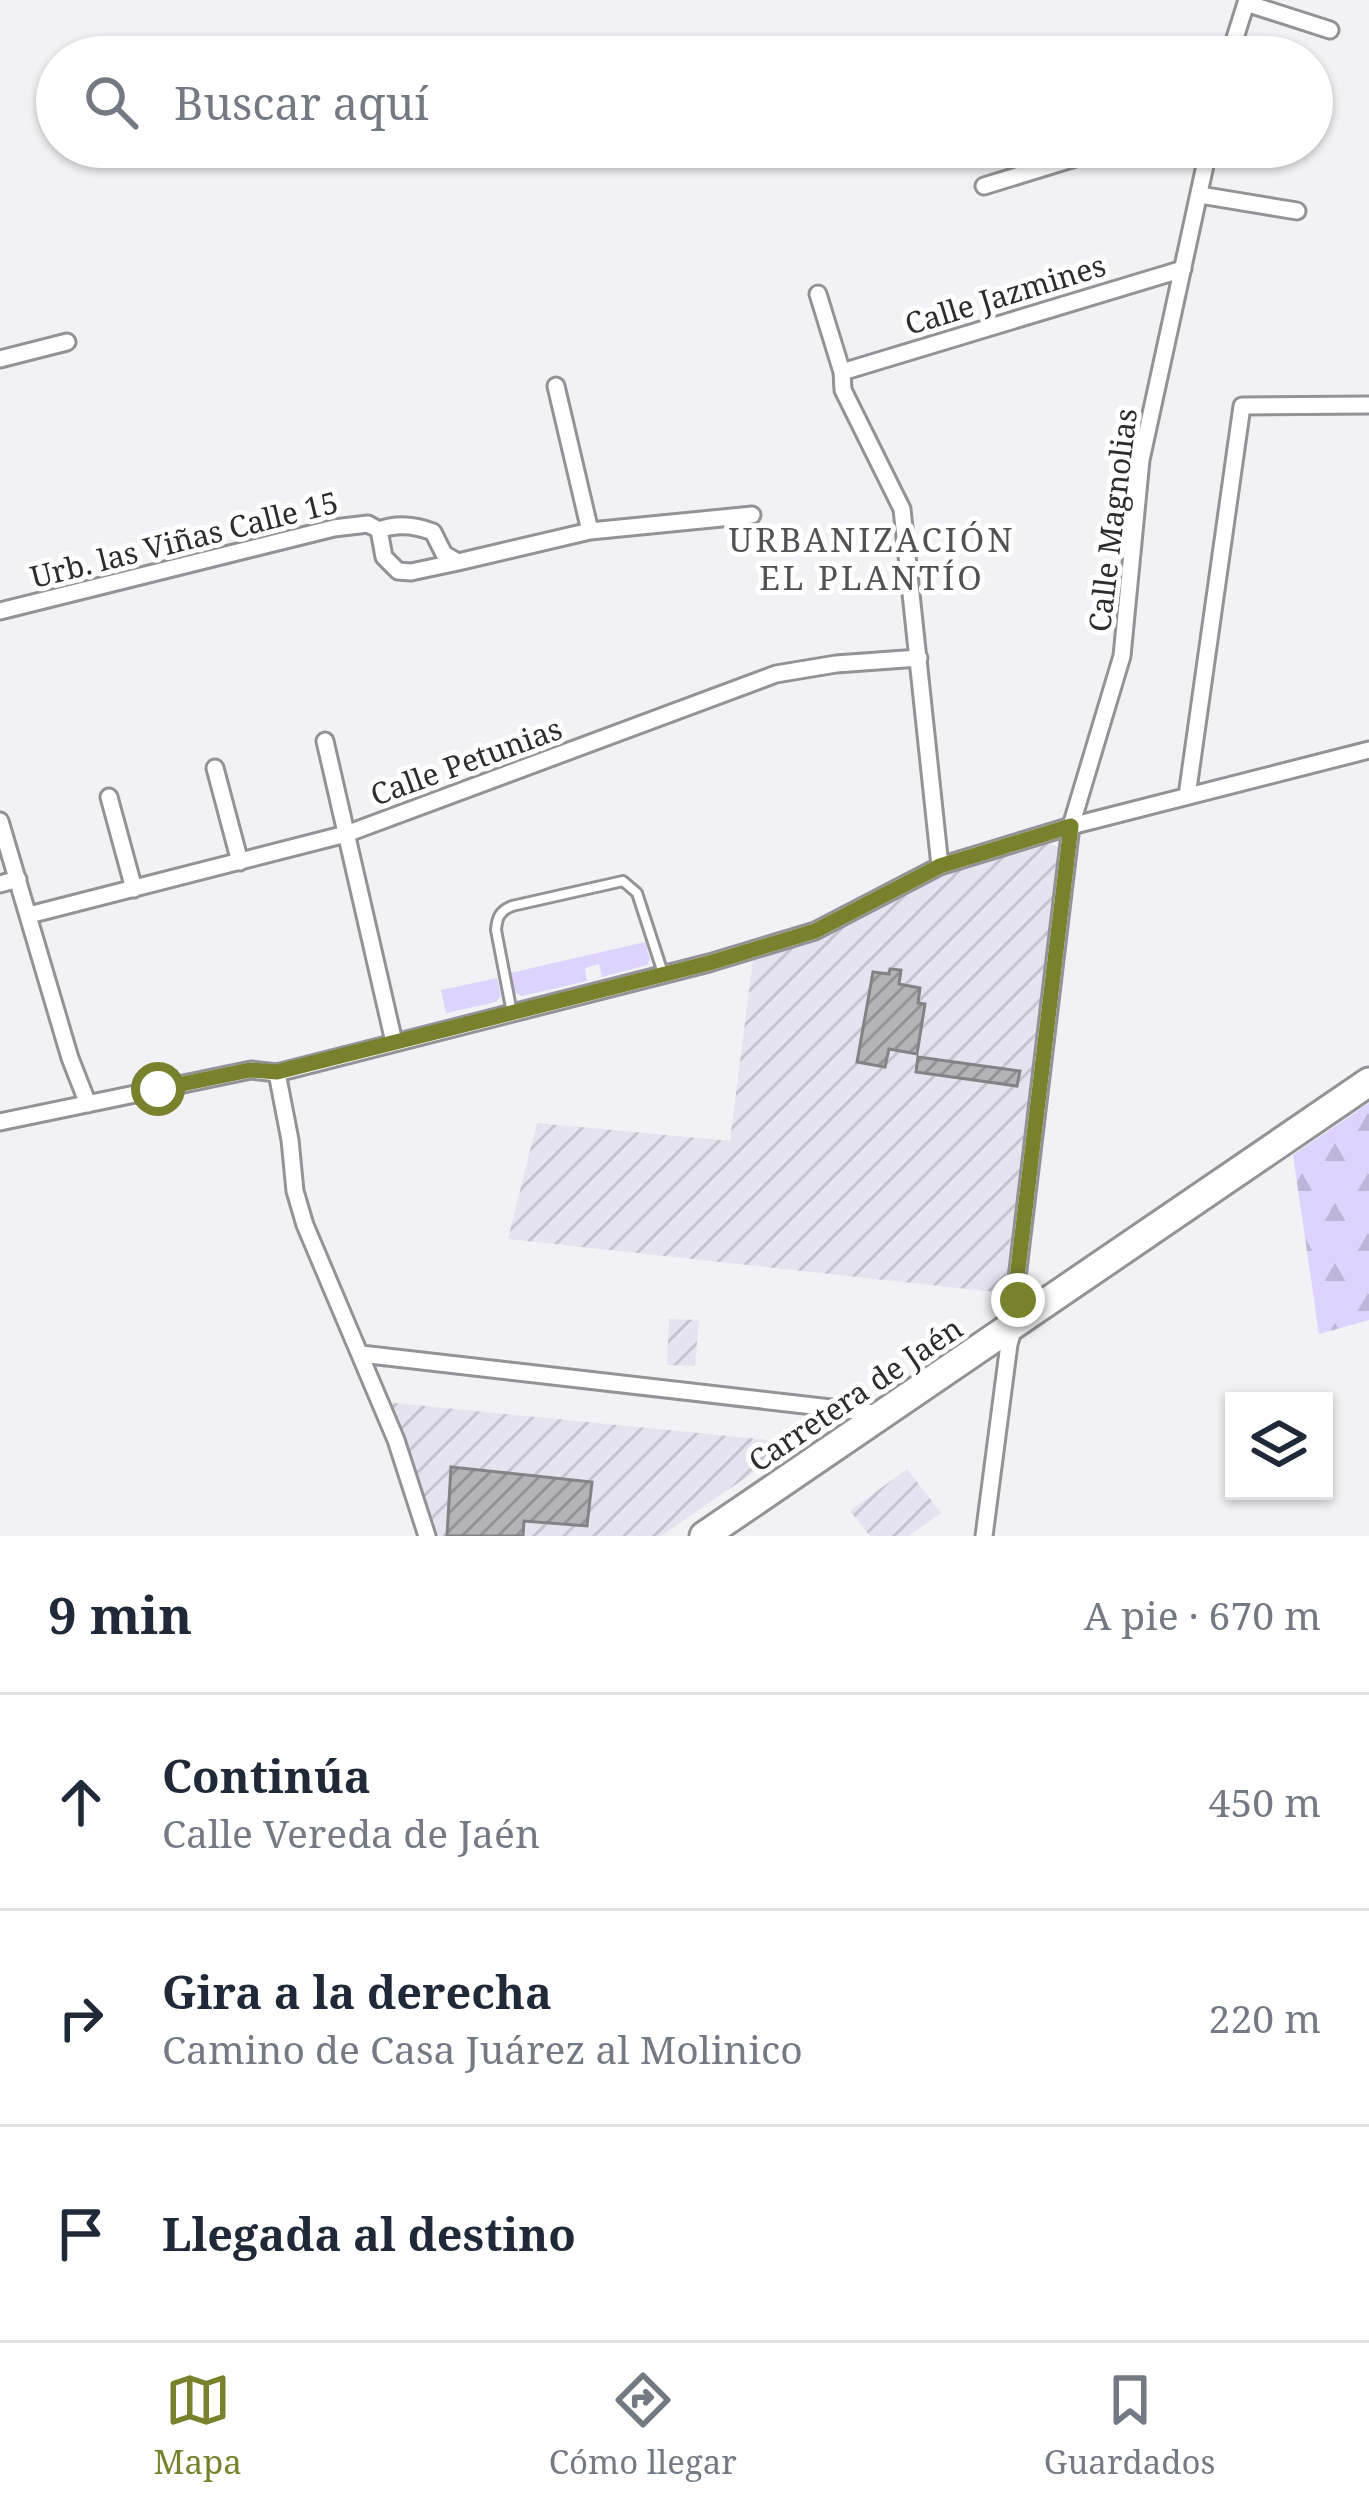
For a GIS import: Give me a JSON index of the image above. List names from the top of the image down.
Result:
{
  "streets": {
    "highway": ["Carretera de Jaén"],
    "street": [
      "Calle Jazmines",
      "Calle Magnolias",
      "Urb. las Viñas Calle 15",
      "Calle Petunias"
    ]
  },
  "crossings": [
    ["Calle Jazmines", "Calle Magnolias"],
    ["Calle Magnolias", "Carretera de Jaén"]
  ],
  "districts": ["URBANIZACIÓN EL PLANTÍO"],
  "page": {
    "search": "Buscar aquí",
    "heading": ["9 min", "A pie · 670 m"],
    "list": [
      ["Continúa", "Calle Vereda de Jaén", "450 m"],
      ["Gira a la derecha", "Camino de Casa Juárez al Molinico", "220 m"],
      "Llegada al destino"
    ],
    "nav": ["Mapa", "Cómo llegar", "Guardados"]
  }
}
